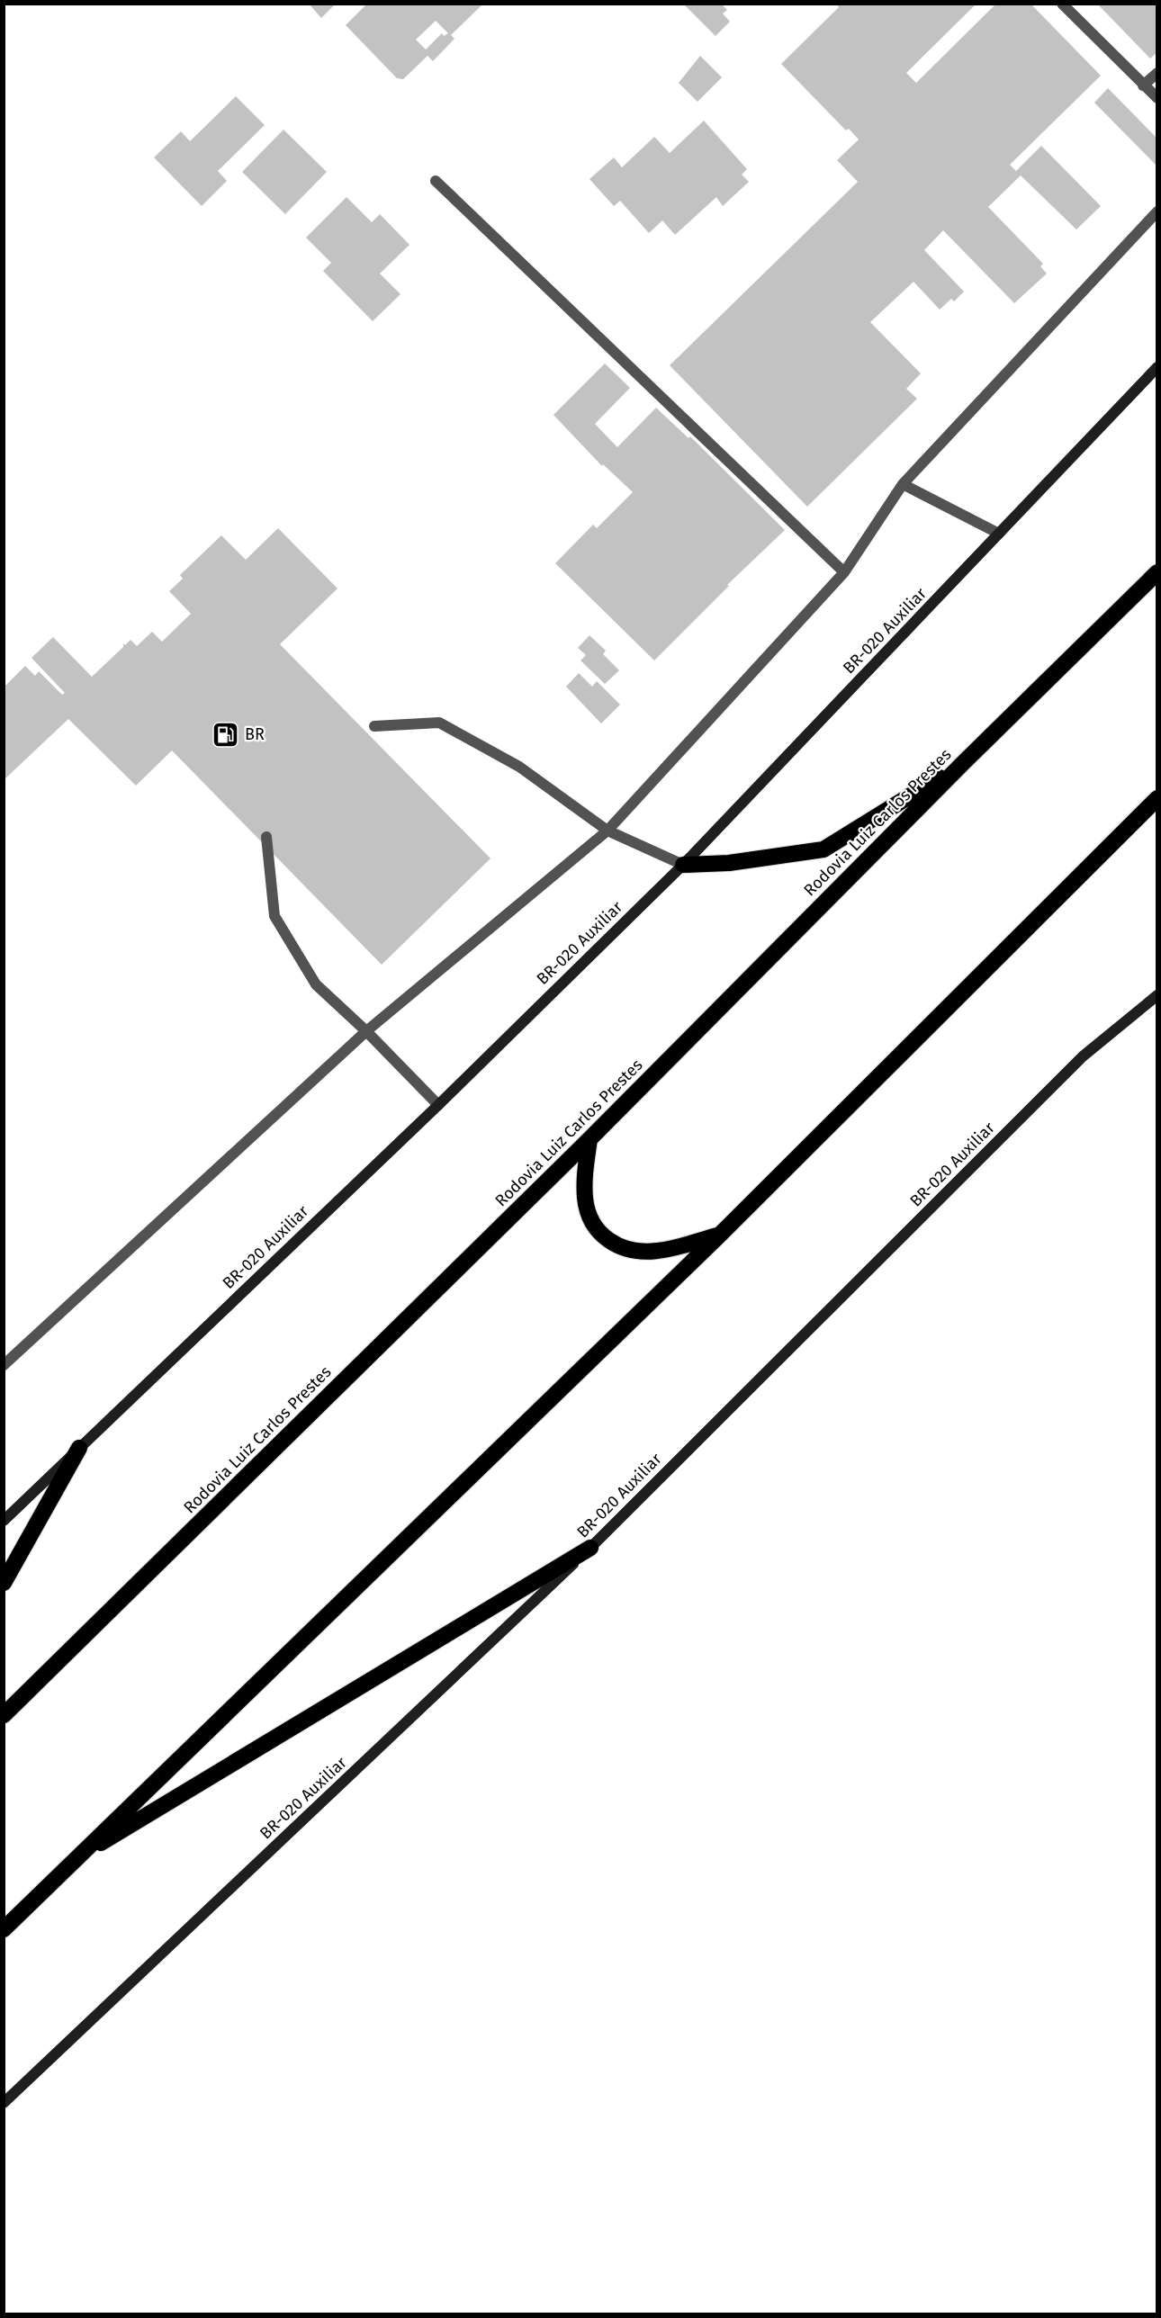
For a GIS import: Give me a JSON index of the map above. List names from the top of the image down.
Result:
{
  "streets": {
    "highway": ["Rodovia Luiz Carlos Prestes"],
    "main road": ["BR-020 Auxiliar"]
  },
  "places": {
    "fuel station": ["BR"]
  }
}
